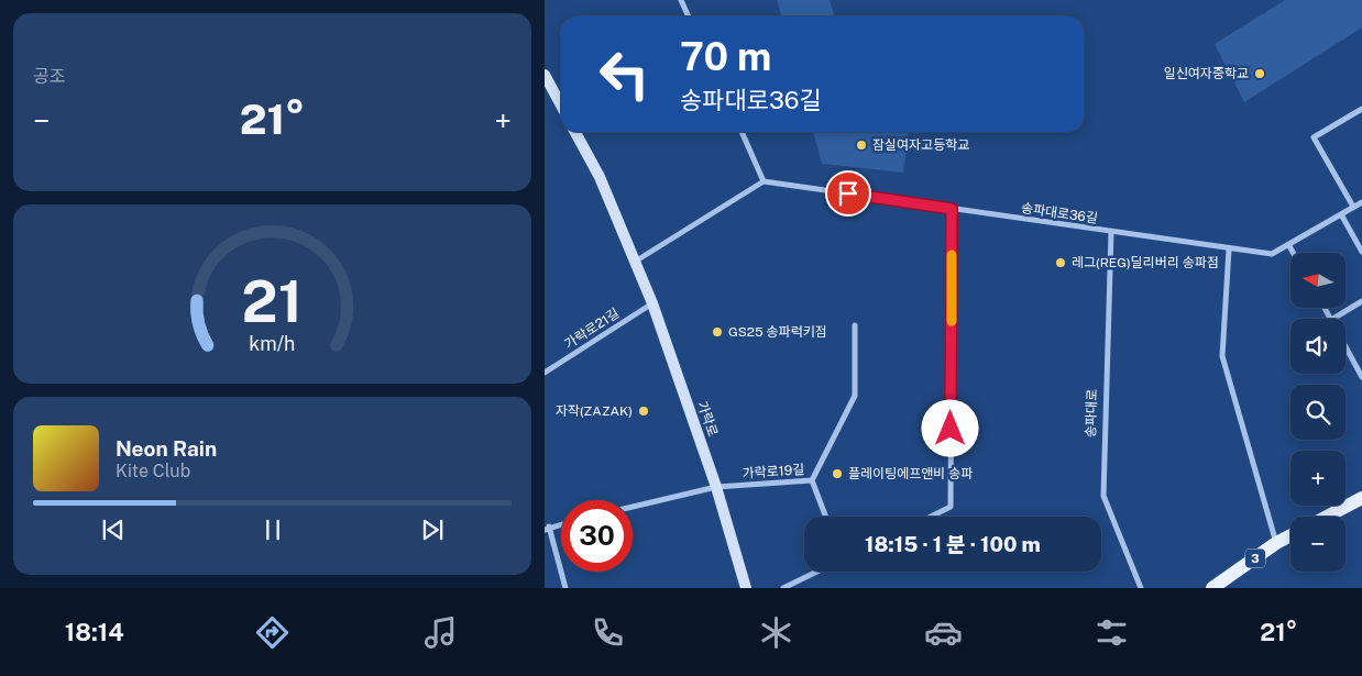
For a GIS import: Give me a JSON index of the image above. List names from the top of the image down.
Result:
{
  "streets": {
    "main road": ["3"],
    "street": [
      "송파대로36길",
      "가락로21길",
      "송파대로",
      "가락로",
      "가락로19길"
    ]
  },
  "crossings": [
    ["송파대로36길", "송파대로"],
    ["가락로21길", "가락로"],
    ["가락로", "가락로19길"]
  ],
  "places": [
    "일신여자중학교",
    "잠실여자고등학교",
    "레그(REG)딜리버리 송파점",
    "GS25 송파럭키점",
    "자작(ZAZAK)",
    "플레이팅에프앤비 송파"
  ],
  "north": "left",
  "page": {
    "tile": "공조",
    "turn": ["70 m", "송파대로36길"],
    "heat": ["−", "21°", "+"],
    "map_buttons": ["+", "−"],
    "song": ["Neon Rain", "Kite Club"],
    "limit": "30",
    "trip": "18:15 · 1 분 · 100 m",
    "tabs": ["18:14", "21°"],
    "gauge": ["21", "km/h"]
  }
}
